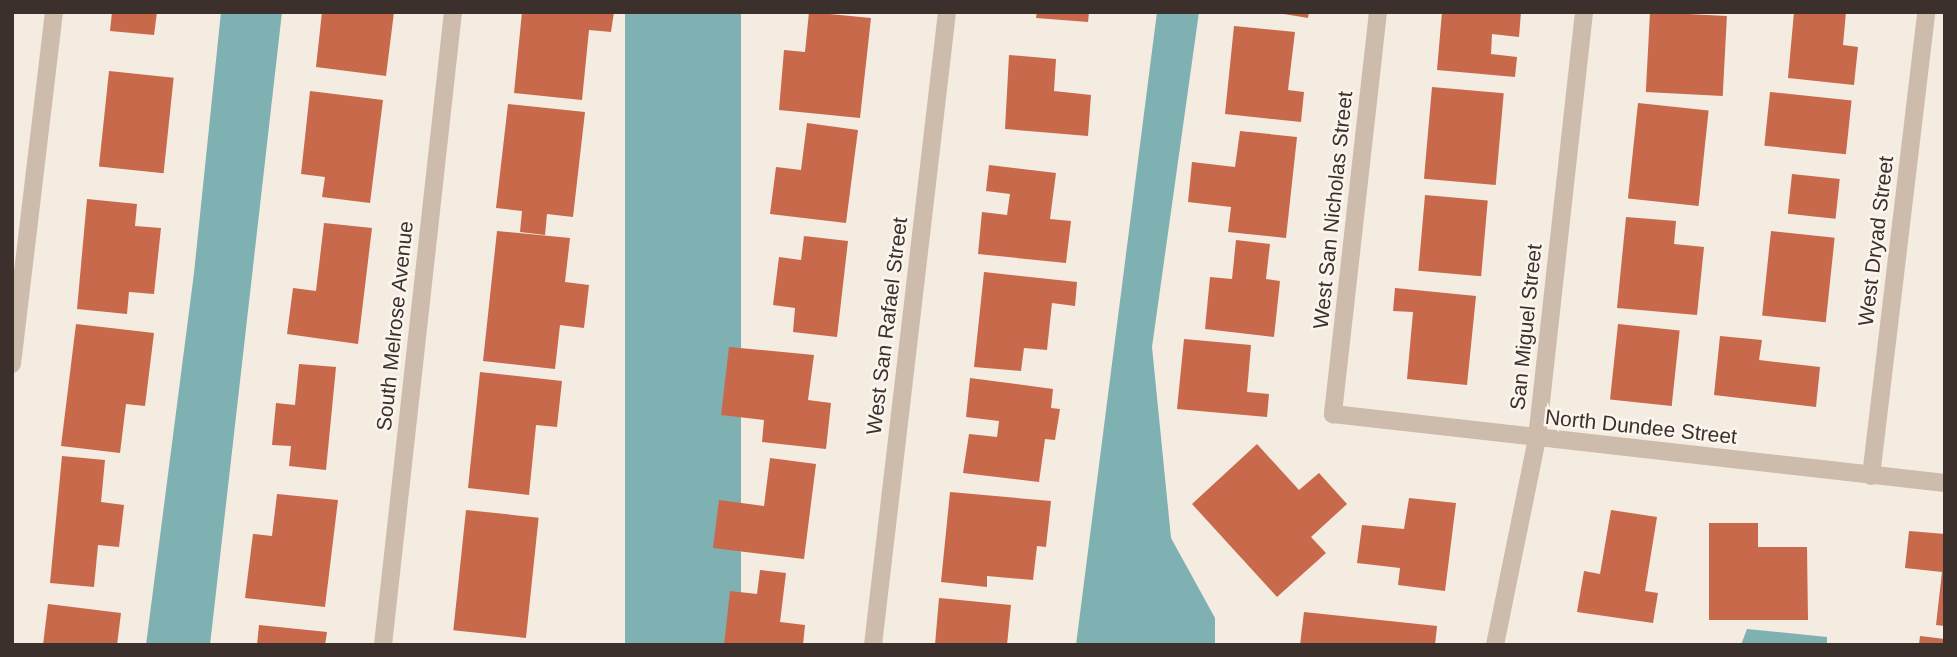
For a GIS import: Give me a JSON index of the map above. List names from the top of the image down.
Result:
{
  "streets": {
    "street": [
      "West San Nicholas Street",
      "West Dryad Street",
      "South Melrose Avenue",
      "West San Rafael Street",
      "San Miguel Street",
      "North Dundee Street"
    ]
  },
  "crossings": [
    ["West San Nicholas Street", "North Dundee Street"],
    ["West Dryad Street", "North Dundee Street"],
    ["San Miguel Street", "North Dundee Street"]
  ]
}
